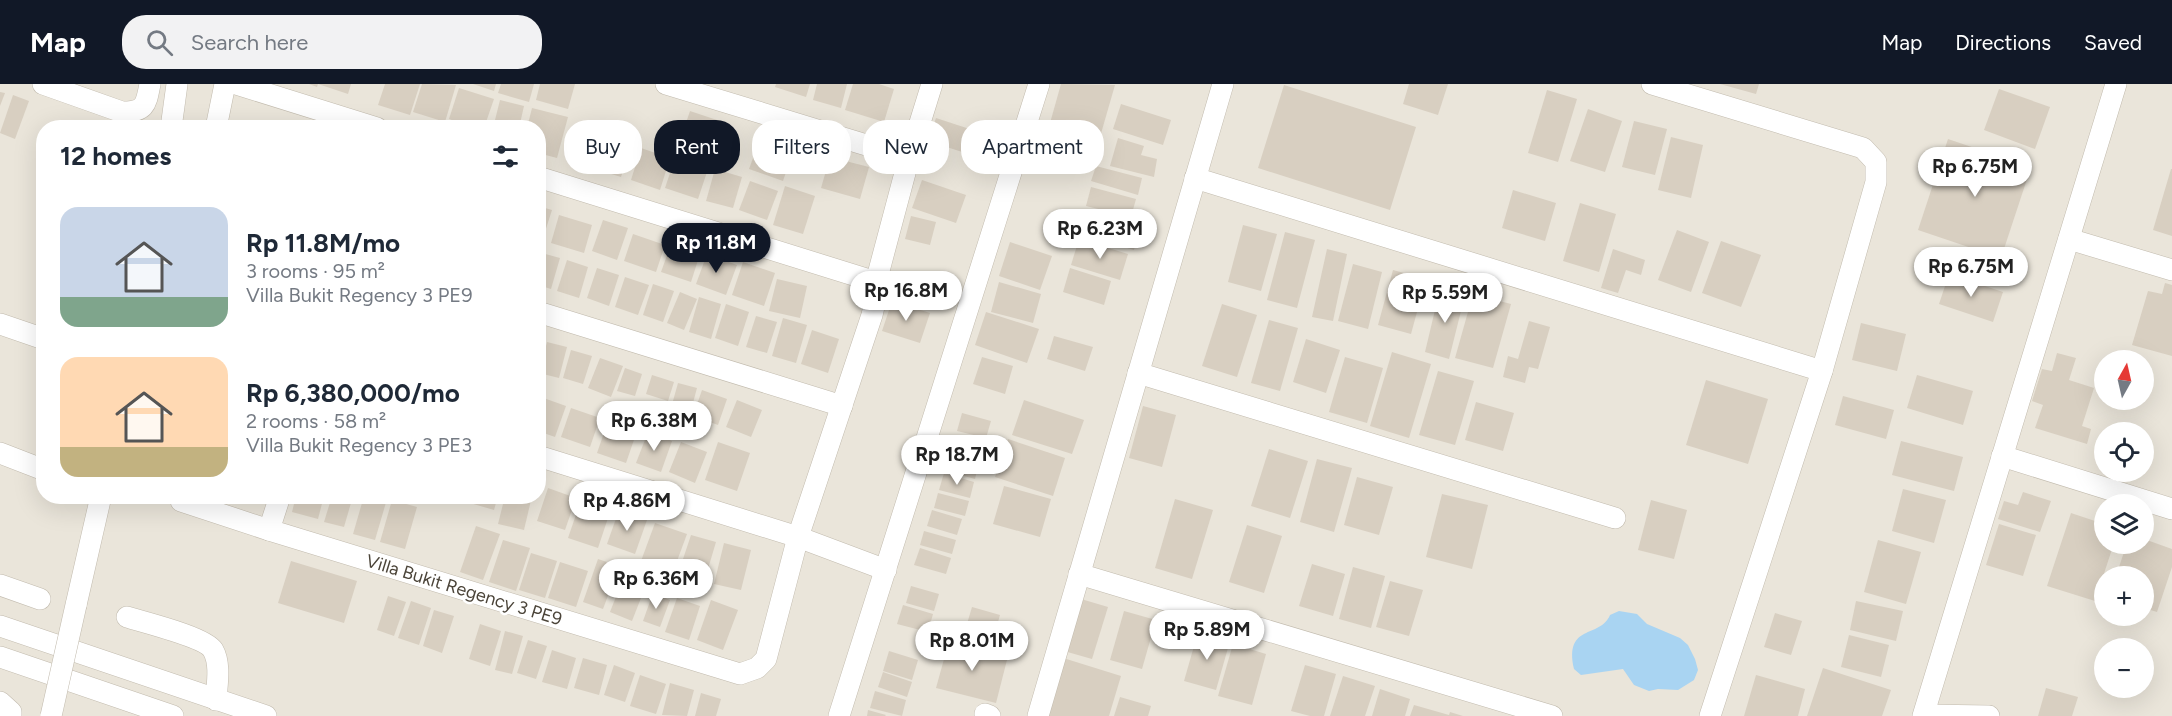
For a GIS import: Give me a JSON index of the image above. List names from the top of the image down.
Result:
{
  "streets": {
    "street": ["Villa Bukit Regency 3 PE9"]
  },
  "north": "top",
  "page": {
    "header": "Map",
    "search": "Search here",
    "nav": ["Map", "Directions", "Saved"],
    "chip": [
      "Buy",
      "Rent",
      "Filters",
      "New",
      "Apartment"
    ],
    "heading": "12 homes",
    "price": [
      "Rp 6.75M",
      "Rp 6.23M",
      "Rp 11.8M",
      "Rp 6.75M",
      "Rp 16.8M",
      "Rp 5.59M",
      "Rp 6.38M",
      "Rp 18.7M",
      "Rp 4.86M",
      "Rp 6.36M",
      "Rp 5.89M",
      "Rp 8.01M"
    ],
    "list": [
      {
        "name": "Rp 11.8M/mo",
        "note": "3 rooms · 95 m² · Villa Bukit Regency 3 PE9"
      },
      {
        "name": "Rp 6,380,000/mo",
        "note": "2 rooms · 58 m² · Villa Bukit Regency 3 PE3"
      }
    ],
    "map_buttons": ["+", "−"]
  }
}
